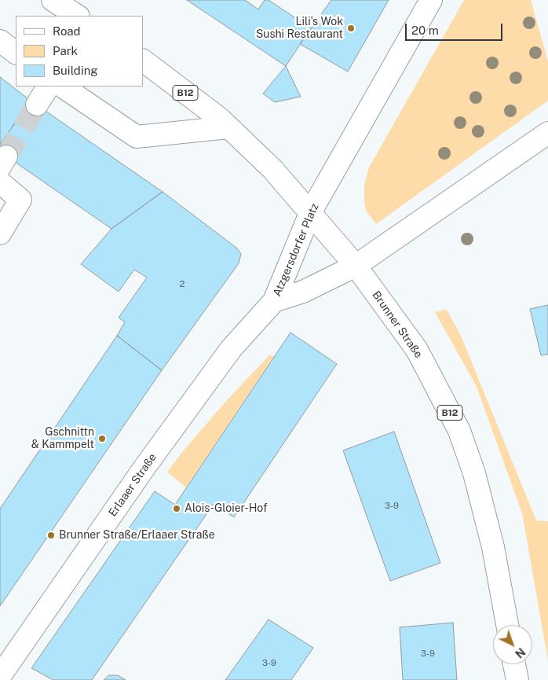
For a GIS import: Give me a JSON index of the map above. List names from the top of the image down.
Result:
{
  "streets": {
    "main road": [
      "B12",
      "Atzgersdorfer Platz",
      "Brunner Straße",
      "Erlaaer Straße"
    ]
  },
  "crossings": [
    ["Atzgersdorfer Platz", "Brunner Straße"],
    ["Atzgersdorfer Platz", "Erlaaer Straße"]
  ],
  "places": [
    "Lili's Wok Sushi Restaurant",
    "Gschnittn & Kammpelt",
    "Alois-Gloier-Hof",
    "Brunner Straße/Erlaaer Straße"
  ],
  "house_numbers": [
    "2",
    "3-9",
    "3-9",
    "3-9"
  ],
  "legend": ["Road", "Park", "Building"],
  "scale_bar": "20 m",
  "north": "bottom right"
}
